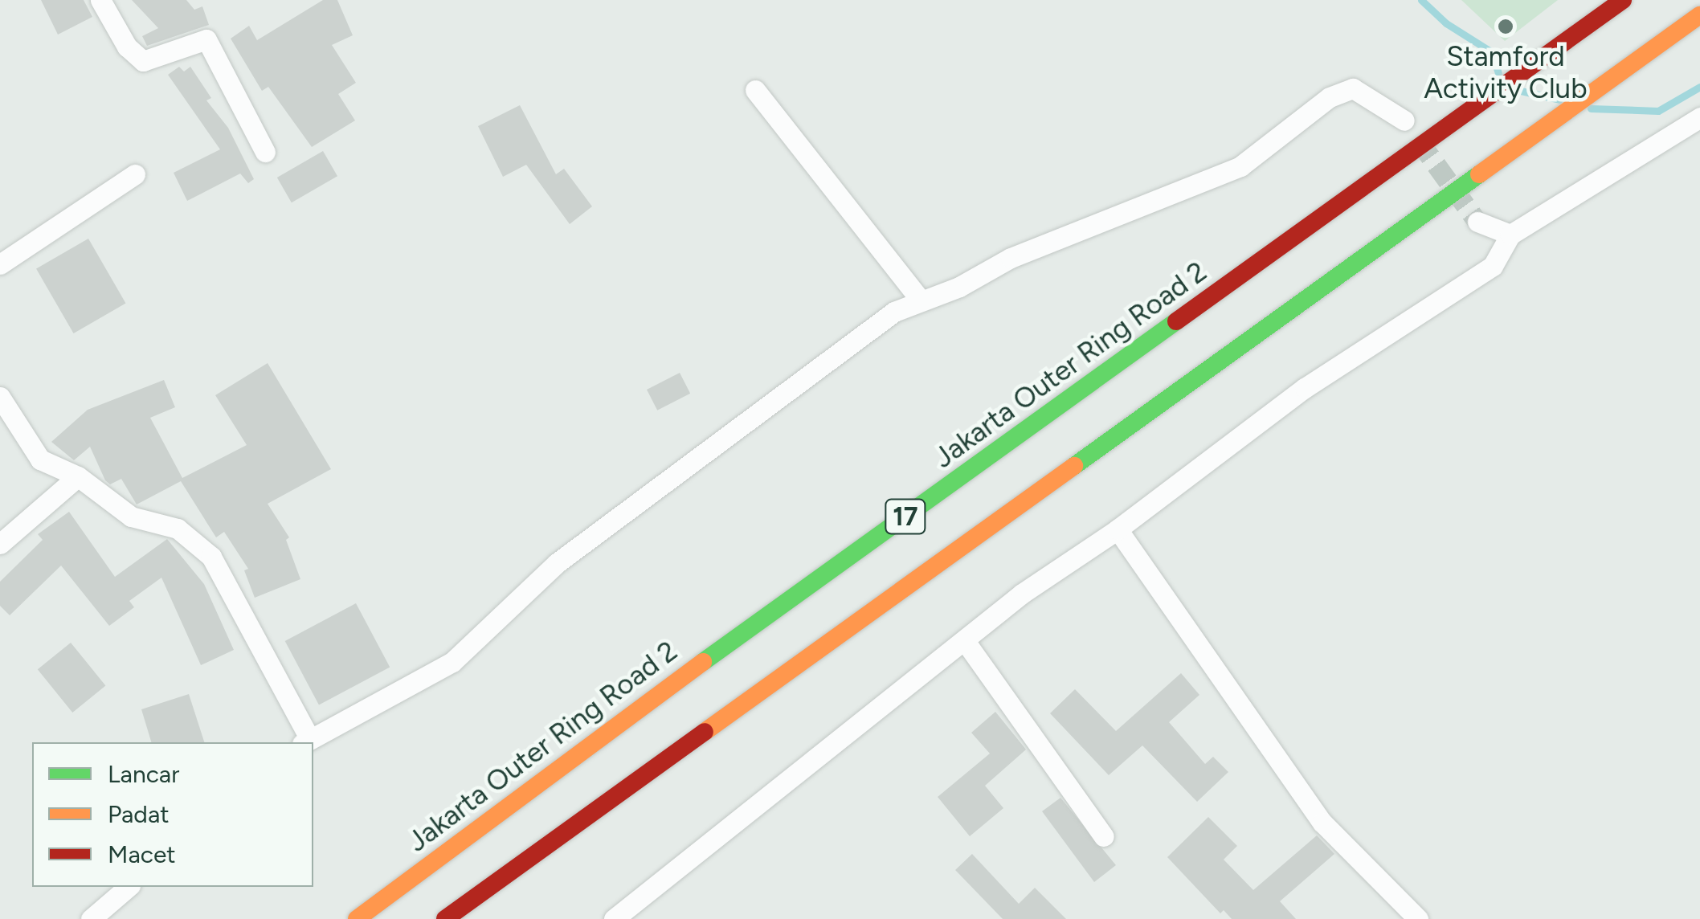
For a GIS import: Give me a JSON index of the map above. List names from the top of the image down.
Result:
{
  "streets": {
    "highway": ["Jakarta Outer Ring Road 2", "17"]
  },
  "places": ["Stamford Activity Club"],
  "legend": ["Lancar", "Padat", "Macet"]
}
